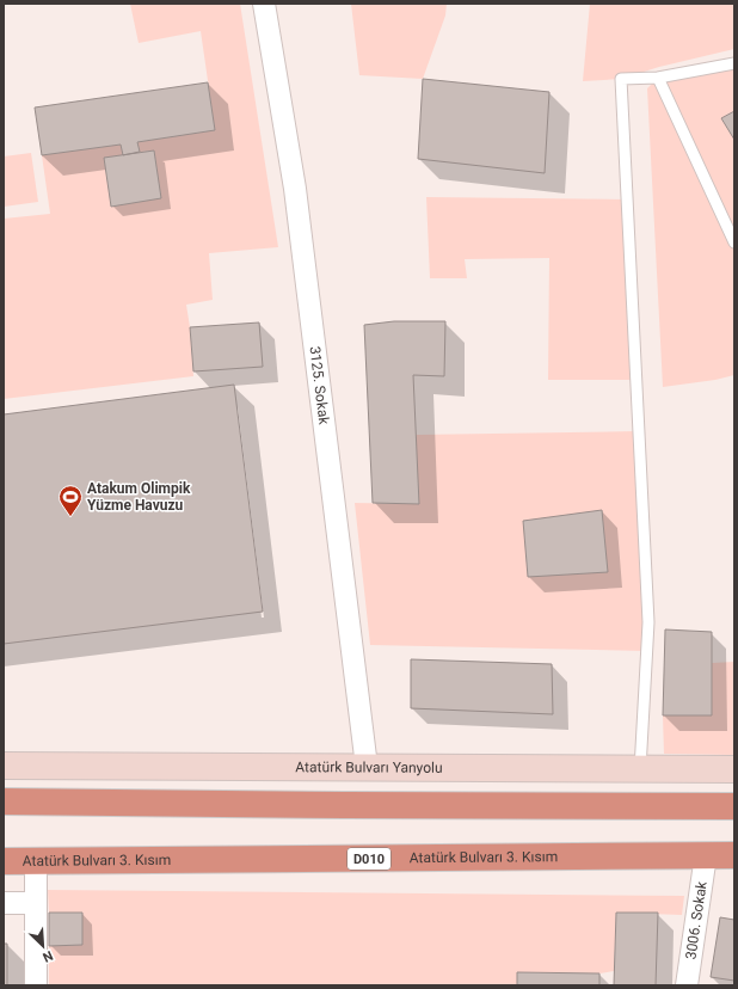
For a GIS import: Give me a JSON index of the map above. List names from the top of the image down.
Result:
{
  "streets": {
    "highway": ["Atatürk Bulvarı 3. Kısım", "D010"],
    "main road": ["Atatürk Bulvarı Yanyolu"],
    "street": ["3125. Sokak", "3006. Sokak"]
  },
  "crossings": [
    ["3125. Sokak", "Atatürk Bulvarı Yanyolu"],
    ["Atatürk Bulvarı 3. Kısım", "3006. Sokak"]
  ],
  "places": {
    "sports": ["Atakum Olimpik Yüzme Havuzu"]
  },
  "north": "bottom right"
}
